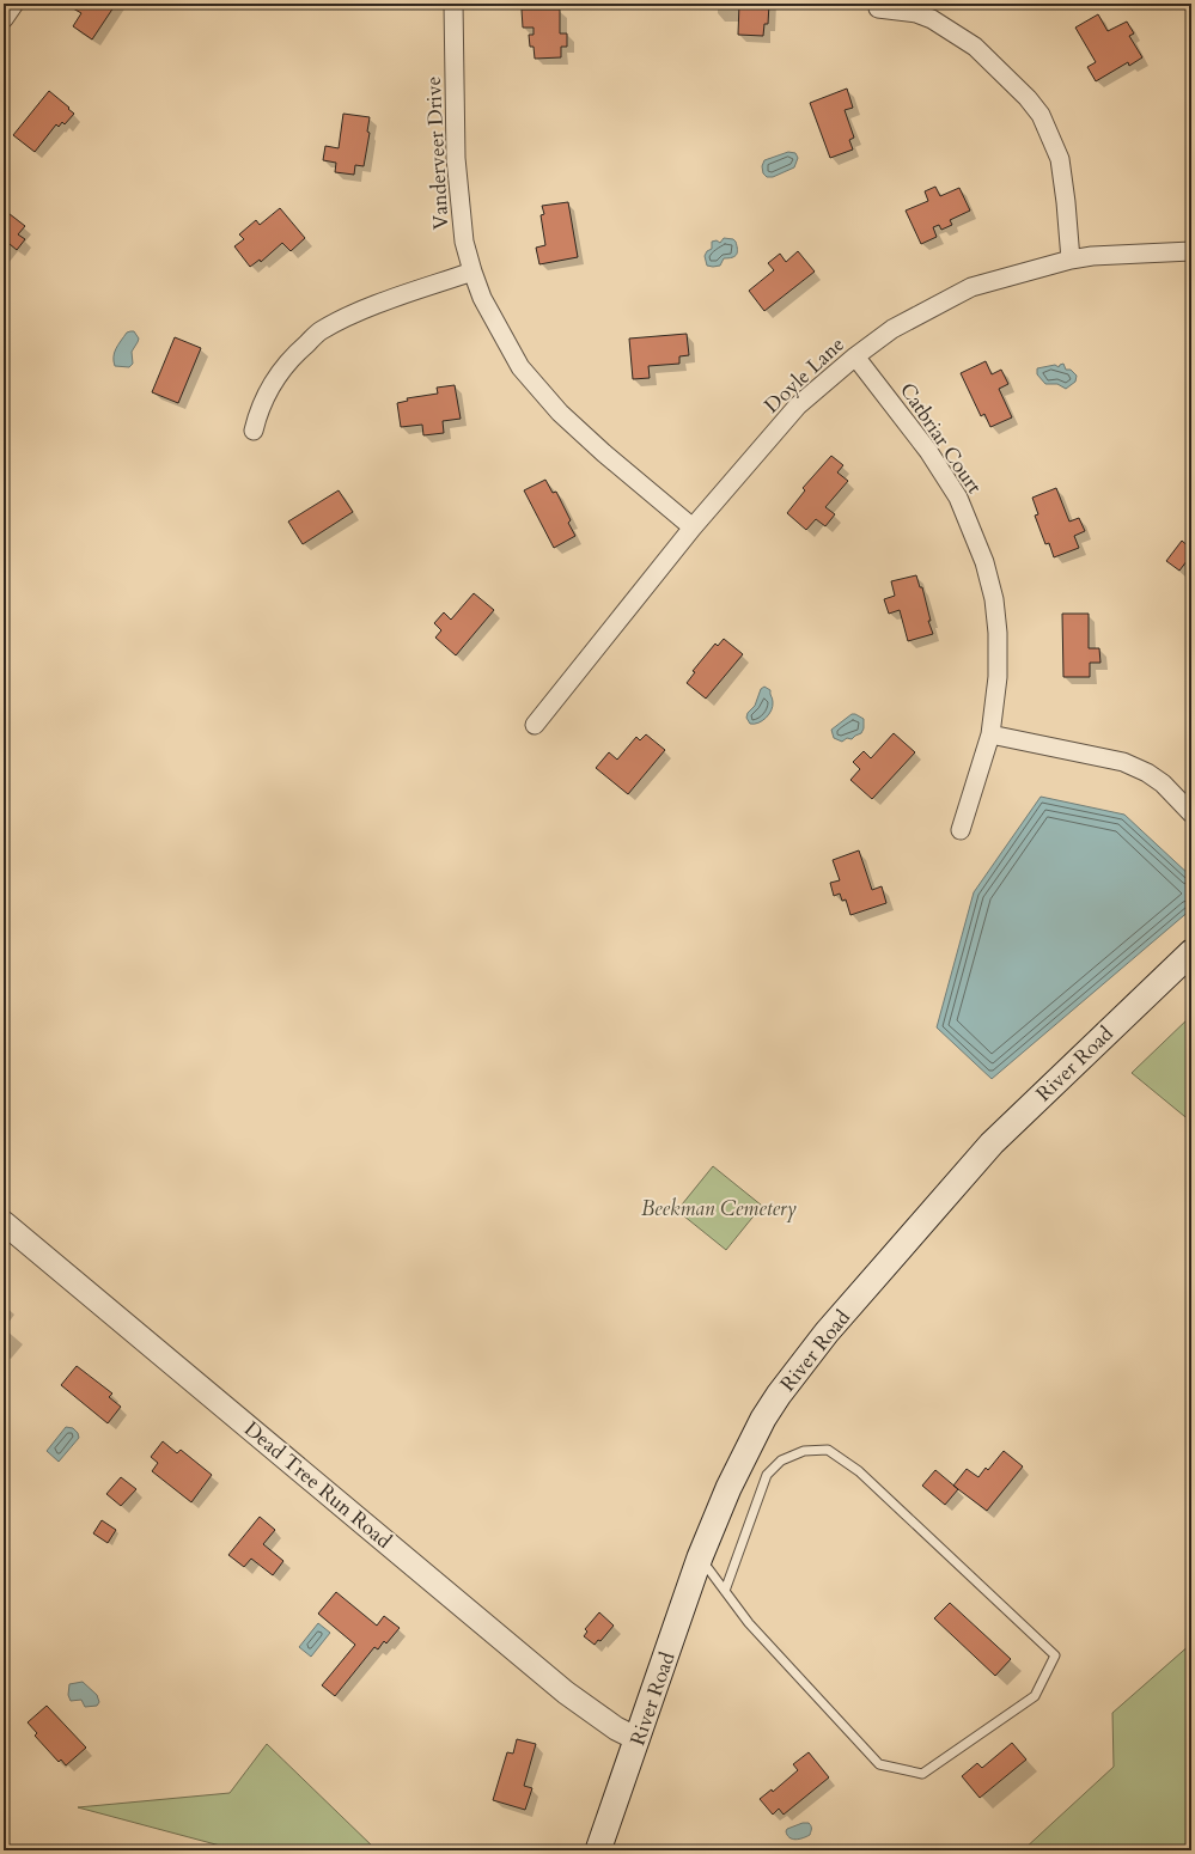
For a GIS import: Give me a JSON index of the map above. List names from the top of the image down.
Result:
{
  "streets": {
    "main road": ["River Road"],
    "street": [
      "Vanderveer Drive",
      "Doyle Lane",
      "Catbriar Court",
      "Dead Tree Run Road"
    ]
  },
  "crossings": [
    ["Vanderveer Drive", "Doyle Lane"],
    ["Doyle Lane", "Catbriar Court"],
    ["River Road", "Dead Tree Run Road"]
  ],
  "parks": ["Beekman Cemetery"]
}
